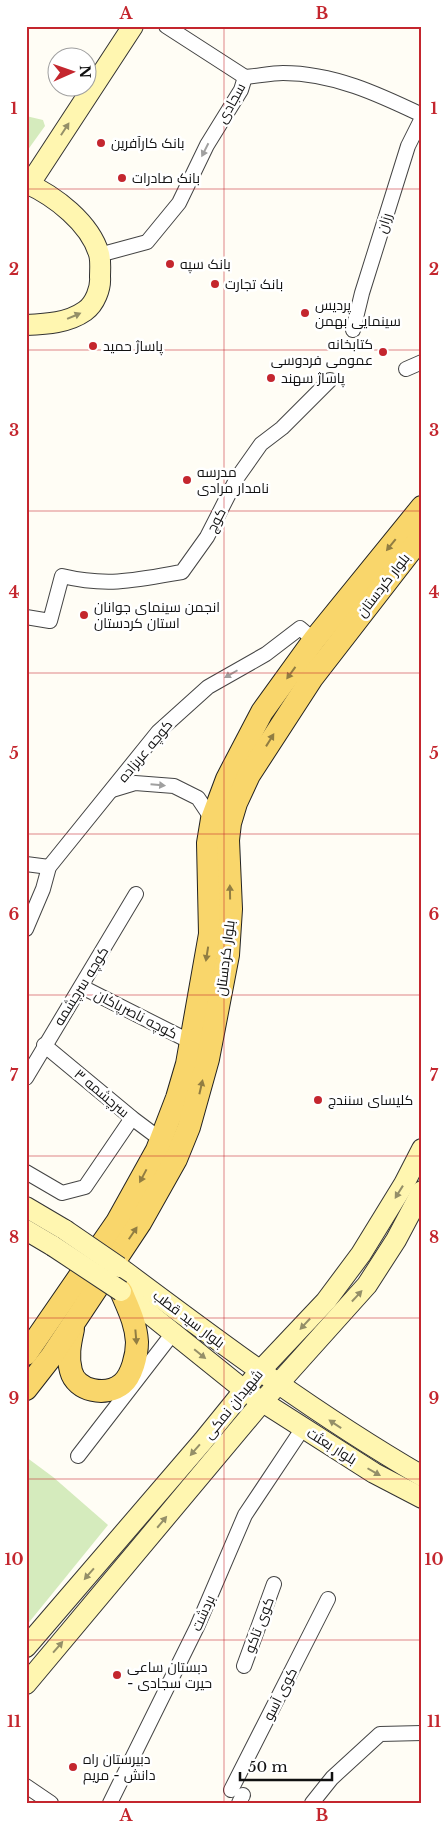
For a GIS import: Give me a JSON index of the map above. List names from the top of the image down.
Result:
{
  "streets": {
    "main road": [
      "بلوار کردستان",
      "بلوار سید قطب",
      "شهیدان نمکی",
      "بلوار بعثت"
    ],
    "street": [
      "سجادی",
      "رزان",
      "کوچ",
      "کوچه عربزاده",
      "کوچه سرچشمه",
      "کوچه ناصرپاکان",
      "سرچشمه ۳",
      "بردشت",
      "کوی تاکو",
      "کوی آسو"
    ]
  },
  "crossings": [
    ["سجادی", "رزان"],
    ["بلوار کردستان", "کوچه عربزاده"],
    ["بلوار کردستان", "کوچه ناصرپاکان"],
    ["بلوار کردستان", "سرچشمه ۳"],
    ["بلوار کردستان", "بلوار سید قطب"],
    ["کوچه سرچشمه", "کوچه ناصرپاکان"],
    ["کوچه سرچشمه", "سرچشمه ۳"],
    ["بلوار سید قطب", "شهیدان نمکی"],
    ["بلوار سید قطب", "بلوار بعثت"],
    ["شهیدان نمکی", "بلوار بعثت"],
    ["بلوار بعثت", "بردشت"]
  ],
  "one_way": ["سجادی", "کوچه عربزاده"],
  "places": [
    "بانک کارآفرین",
    "بانک صادرات",
    "بانک سپه",
    "بانک تجارت",
    "پردیس سینمایی بهمن",
    "پاساژ حمید",
    "کتابخانه عمومی فردوسی",
    "پاساژ سهند",
    "مدرسه نامدار مرادی",
    "انجمن سینمای جوانان استان کردستان",
    "کلیسای سنندج",
    "دبستان ساعی - حیرت سجادی",
    "دبیرستان راه دانش - مریم"
  ],
  "scale_bar": "50 m",
  "north": "right",
  "grid": {
    "columns": ["A", "B"],
    "rows": [
      "1",
      "2",
      "3",
      "4",
      "5",
      "6",
      "7",
      "8",
      "9",
      "10",
      "11"
    ]
  }
}
